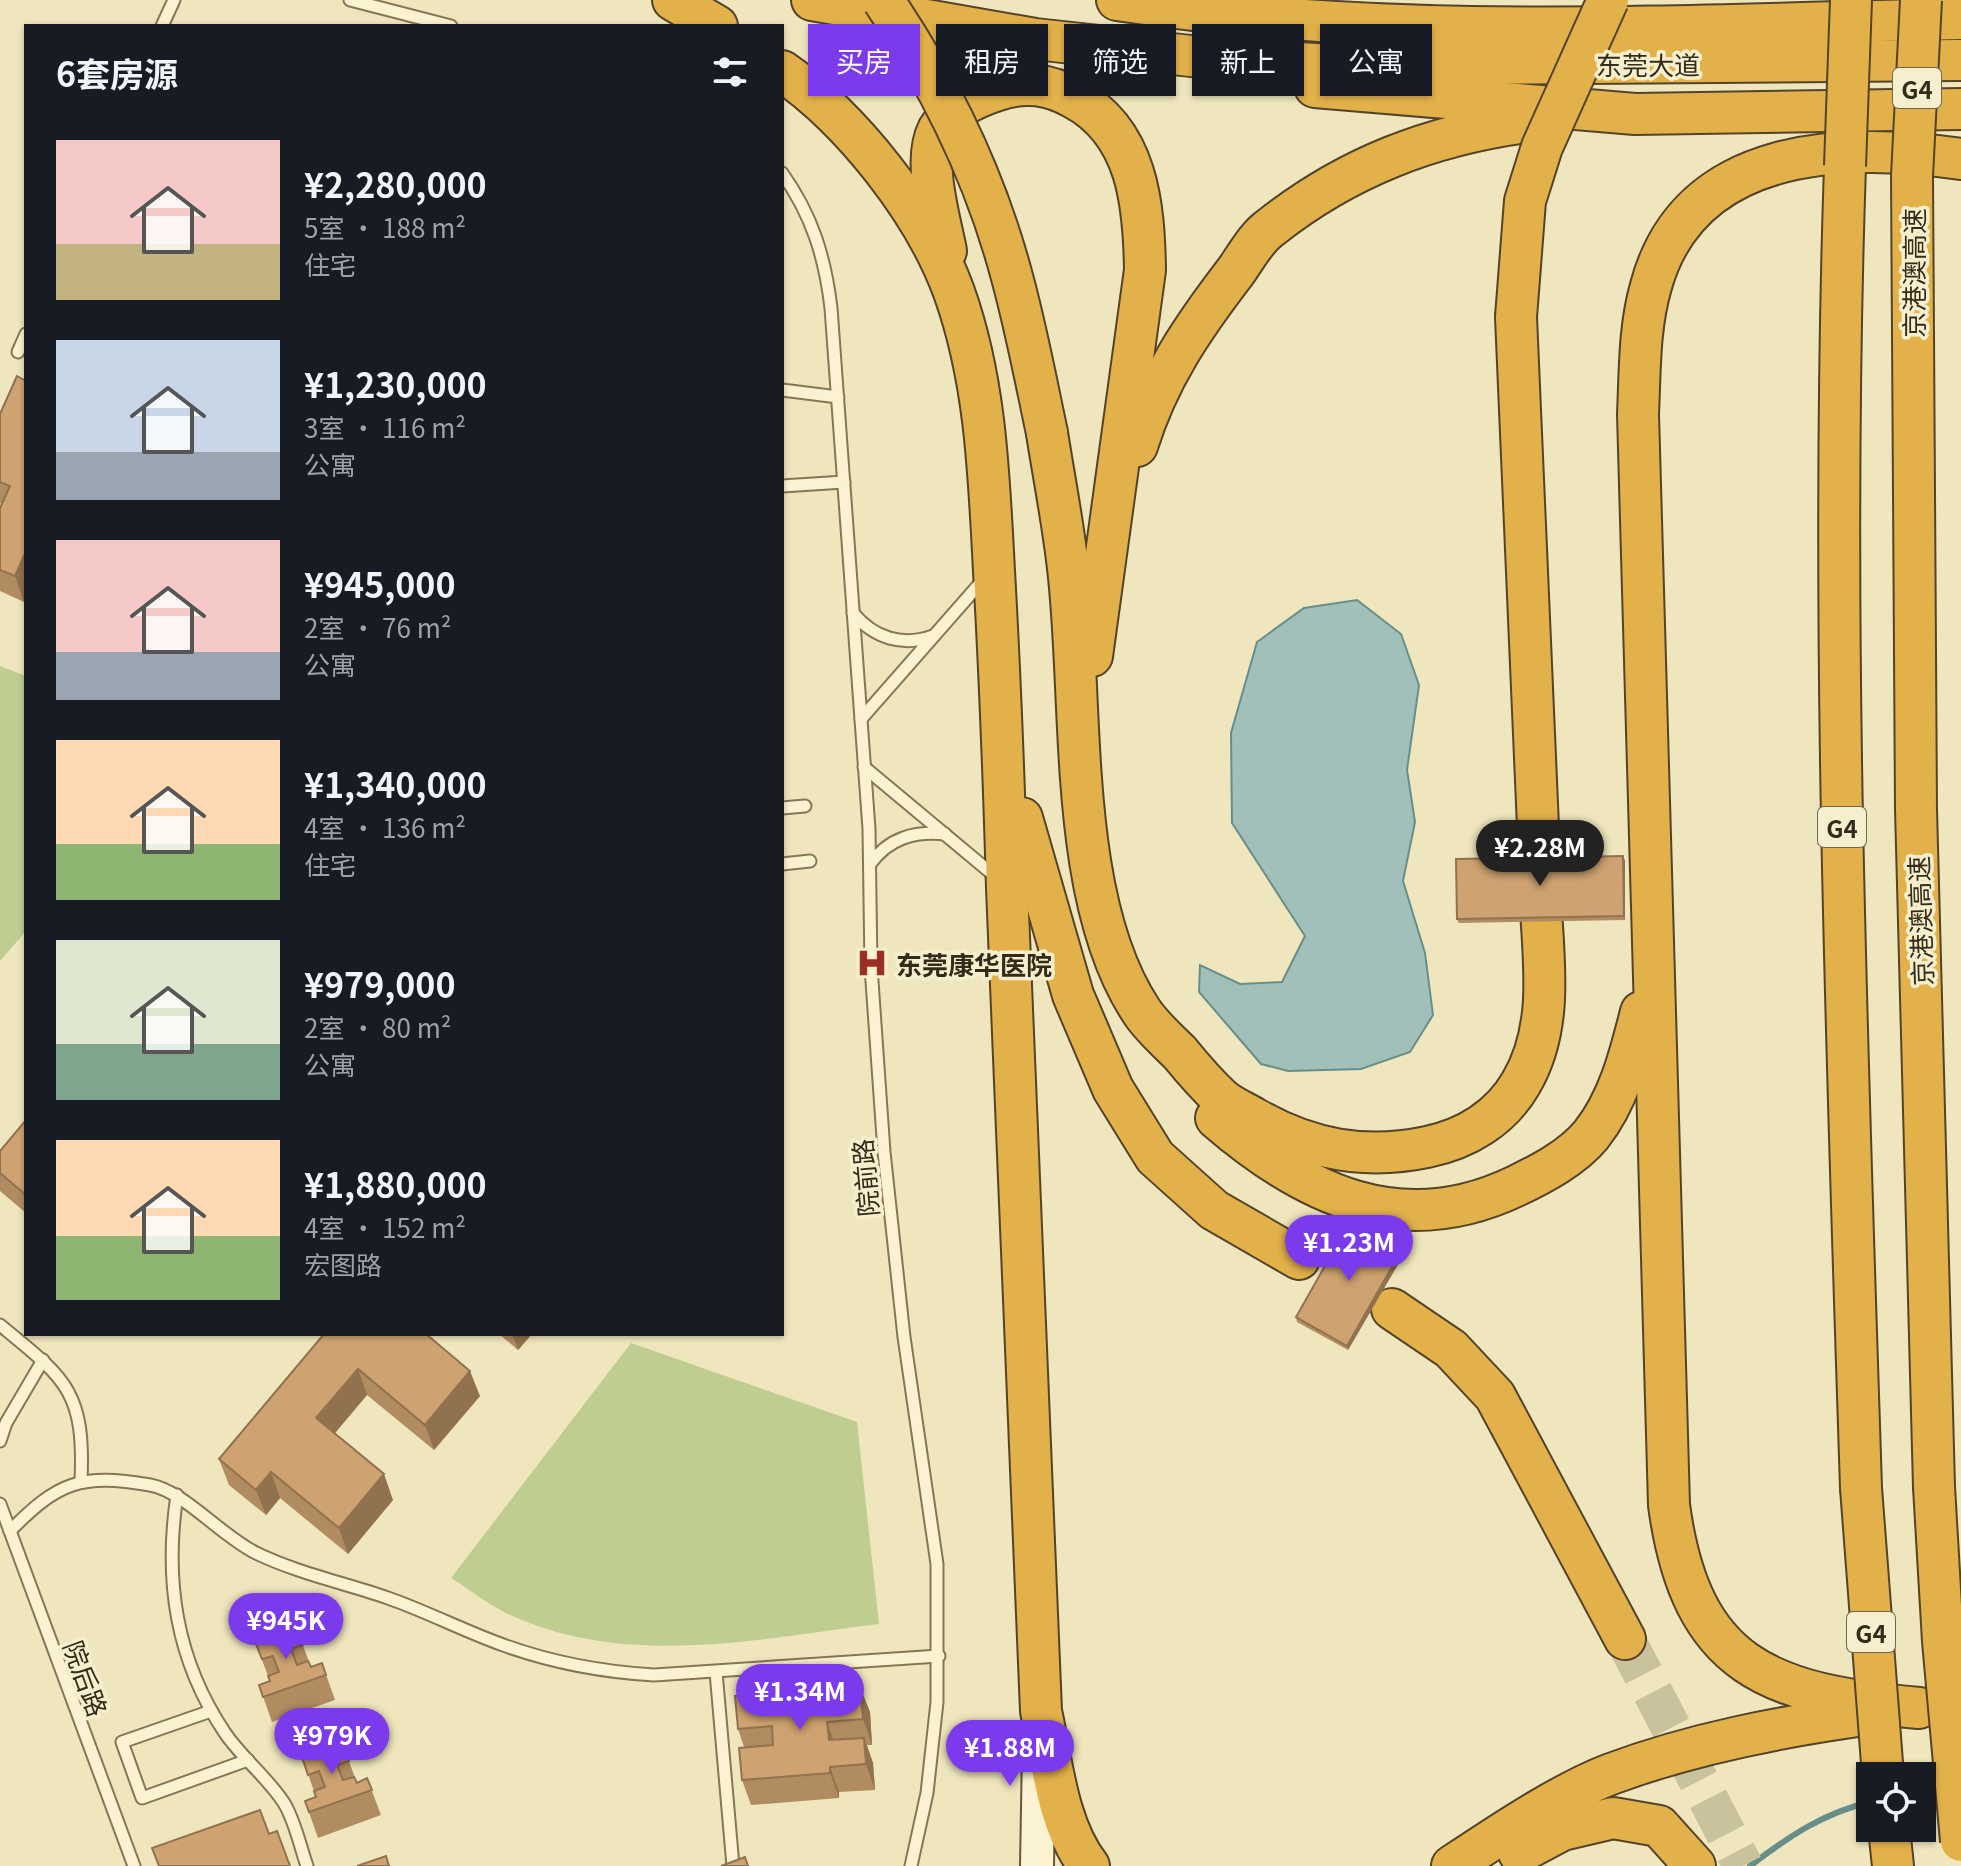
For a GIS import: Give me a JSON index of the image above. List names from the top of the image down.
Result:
{
  "streets": {
    "highway": ["东莞大道", "G4", "京港澳高速"],
    "lane": ["院前路", "院后路"]
  },
  "places": {
    "hospital": ["东莞康华医院"]
  },
  "page": {
    "chip": [
      "买房",
      "租房",
      "筛选",
      "新上",
      "公寓"
    ],
    "heading": "6套房源",
    "list": [
      {
        "name": "¥2,280,000",
        "note": "5室 · 188 m² · 住宅"
      },
      {
        "name": "¥1,230,000",
        "note": "3室 · 116 m² · 公寓"
      },
      {
        "name": "¥945,000",
        "note": "2室 · 76 m² · 公寓"
      },
      {
        "name": "¥1,340,000",
        "note": "4室 · 136 m² · 住宅"
      },
      {
        "name": "¥979,000",
        "note": "2室 · 80 m² · 公寓"
      },
      {
        "name": "¥1,880,000",
        "note": "4室 · 152 m² · 宏图路"
      }
    ],
    "price": [
      "¥2.28M",
      "¥1.23M",
      "¥945K",
      "¥1.34M",
      "¥979K",
      "¥1.88M"
    ]
  }
}
